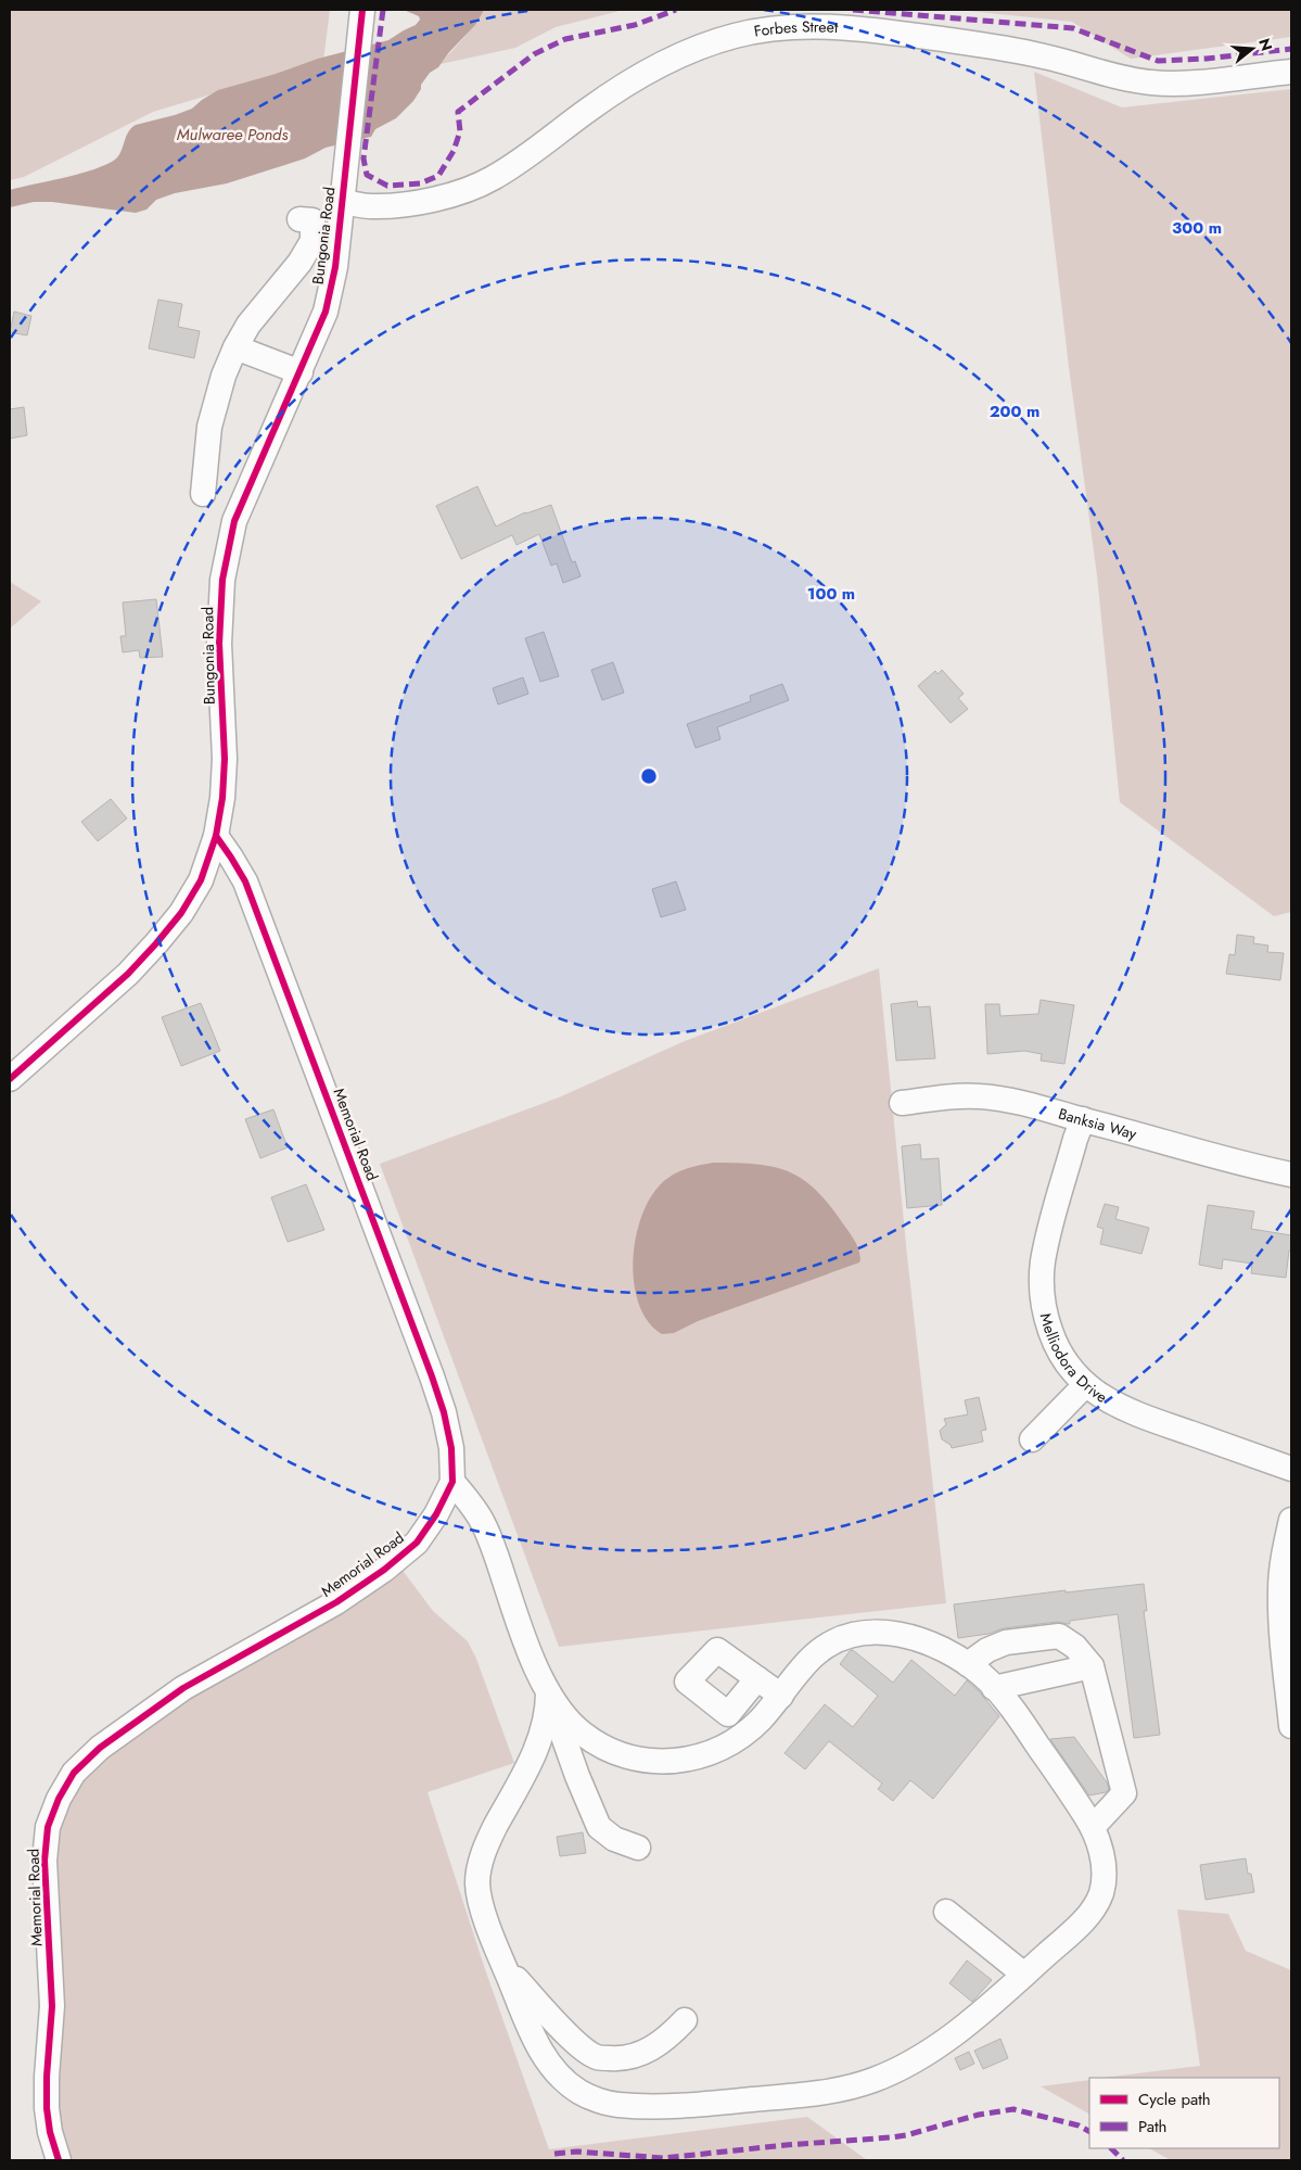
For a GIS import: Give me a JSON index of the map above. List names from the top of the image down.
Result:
{
  "streets": {
    "street": [
      "Forbes Street",
      "Bungonia Road",
      "Banksia Way",
      "Memorial Road",
      "Melliodora Drive"
    ]
  },
  "crossings": [
    ["Forbes Street", "Bungonia Road"],
    ["Bungonia Road", "Memorial Road"],
    ["Banksia Way", "Melliodora Drive"]
  ],
  "water": ["Mulwaree Ponds"],
  "legend": ["Cycle path", "Path"],
  "north": "right",
  "rings": ["300 m", "200 m", "100 m"]
}
